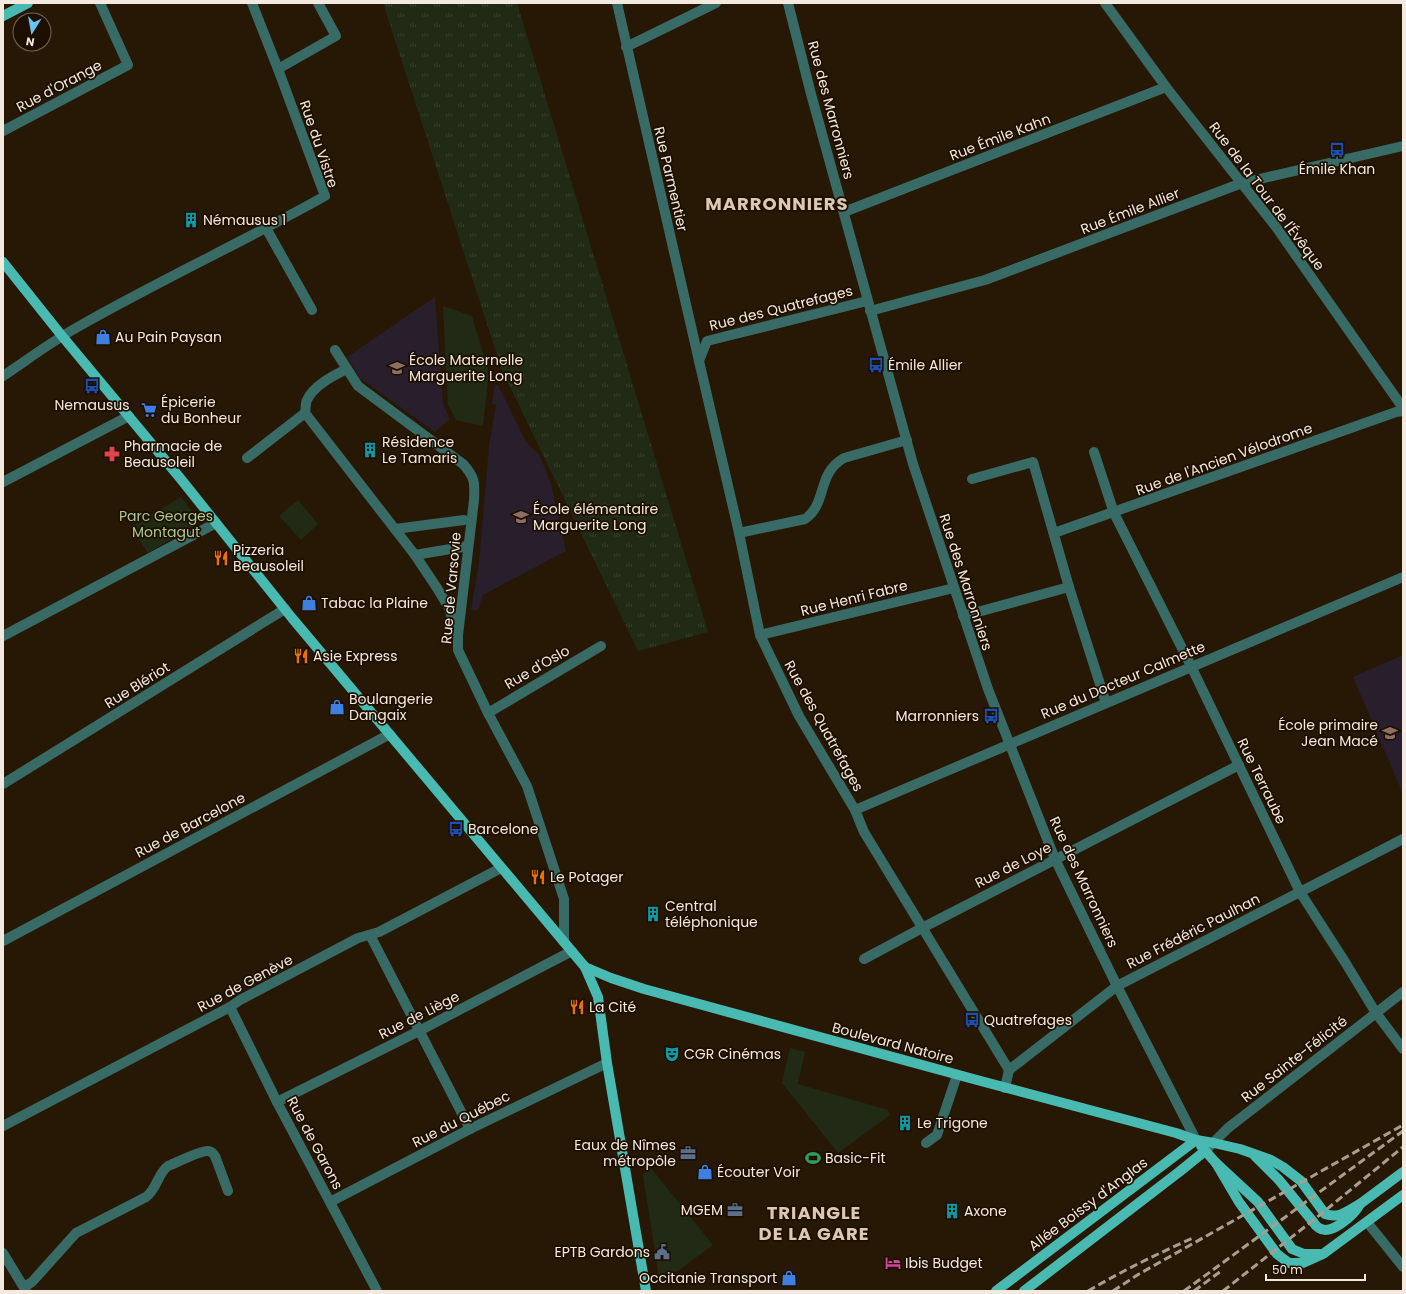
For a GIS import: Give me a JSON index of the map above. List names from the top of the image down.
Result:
{
  "streets": {
    "main road": ["Boulevard Natoire", "Allée Boissy d'Anglas"],
    "street": [
      "Rue d'Orange",
      "Rue des Marronniers",
      "Rue Émile Kahn",
      "Rue du Vistre",
      "Rue Parmentier",
      "Rue de la Tour de l'Évêque",
      "Rue Émile Allier",
      "Rue des Quatrefages",
      "Rue de l'Ancien Vélodrome",
      "Rue de Varsovie",
      "Rue Henri Fabre",
      "Rue d'Oslo",
      "Rue du Docteur Calmette",
      "Rue Blériot",
      "Rue Terraube",
      "Rue de Barcelone",
      "Rue de Loye",
      "Rue Frédéric Paulhan",
      "Rue de Genève",
      "Rue de Liège",
      "Rue Sainte-Félicité",
      "Rue du Québec",
      "Rue de Garons"
    ]
  },
  "crossings": [
    ["Rue des Marronniers", "Rue Émile Kahn"],
    ["Rue des Marronniers", "Rue Émile Allier"],
    ["Rue des Marronniers", "Rue des Quatrefages"],
    ["Rue des Marronniers", "Rue Henri Fabre"],
    ["Rue des Marronniers", "Rue du Docteur Calmette"],
    ["Rue des Marronniers", "Rue de Loye"],
    ["Rue des Marronniers", "Rue Frédéric Paulhan"],
    ["Rue des Marronniers", "Boulevard Natoire"],
    ["Rue des Marronniers", "Allée Boissy d'Anglas"],
    ["Rue Émile Kahn", "Rue de la Tour de l'Évêque"],
    ["Rue Parmentier", "Rue des Quatrefages"],
    ["Rue de la Tour de l'Évêque", "Rue Émile Allier"],
    ["Rue Émile Allier", "Rue des Quatrefages"],
    ["Rue des Quatrefages", "Rue Henri Fabre"],
    ["Rue des Quatrefages", "Rue du Docteur Calmette"],
    ["Rue des Quatrefages", "Rue de Loye"],
    ["Rue des Quatrefages", "Rue Frédéric Paulhan"],
    ["Rue de l'Ancien Vélodrome", "Rue Terraube"],
    ["Rue de Varsovie", "Rue d'Oslo"],
    ["Rue du Docteur Calmette", "Rue Terraube"],
    ["Rue Terraube", "Rue de Loye"],
    ["Rue Terraube", "Rue Frédéric Paulhan"],
    ["Rue Terraube", "Rue Sainte-Félicité"],
    ["Rue de Genève", "Rue de Garons"],
    ["Rue de Liège", "Rue de Garons"],
    ["Boulevard Natoire", "Rue Sainte-Félicité"],
    ["Boulevard Natoire", "Allée Boissy d'Anglas"],
    ["Rue du Québec", "Rue de Garons"]
  ],
  "districts": ["MARRONNIERS", "TRIANGLE DE LA GARE"],
  "parks": ["Parc Georges Montagut"],
  "places": {
    "bus stop": [
      "Émile Khan",
      "Émile Allier",
      "Nemausus",
      "Marronniers",
      "Barcelone",
      "Quatrefages"
    ],
    "building": [
      "Némausus 1",
      "Résidence Le Tamaris",
      "Central téléphonique",
      "Le Trigone",
      "Axone"
    ],
    "shop": [
      "Au Pain Paysan",
      "Tabac la Plaine",
      "Boulangerie Dangaix",
      "Écouter Voir",
      "Occitanie Transport"
    ],
    "school or university": ["École Maternelle Marguerite Long", "École élémentaire Marguerite Long", "École primaire Jean Macé"],
    "supermarket": ["Épicerie du Bonheur"],
    "pharmacy": ["Pharmacie de Beausoleil"],
    "restaurant": [
      "Pizzeria Beausoleil",
      "Asie Express",
      "Le Potager",
      "La Cité"
    ],
    "theatre": ["CGR Cinémas"],
    "office": ["Eaux de Nîmes métropôle", "MGEM"],
    "sports": ["Basic-Fit"],
    "public building": ["EPTB Gardons"],
    "hotel": ["Ibis Budget"]
  },
  "scale_bar": "50 m",
  "north": "bottom"
}
